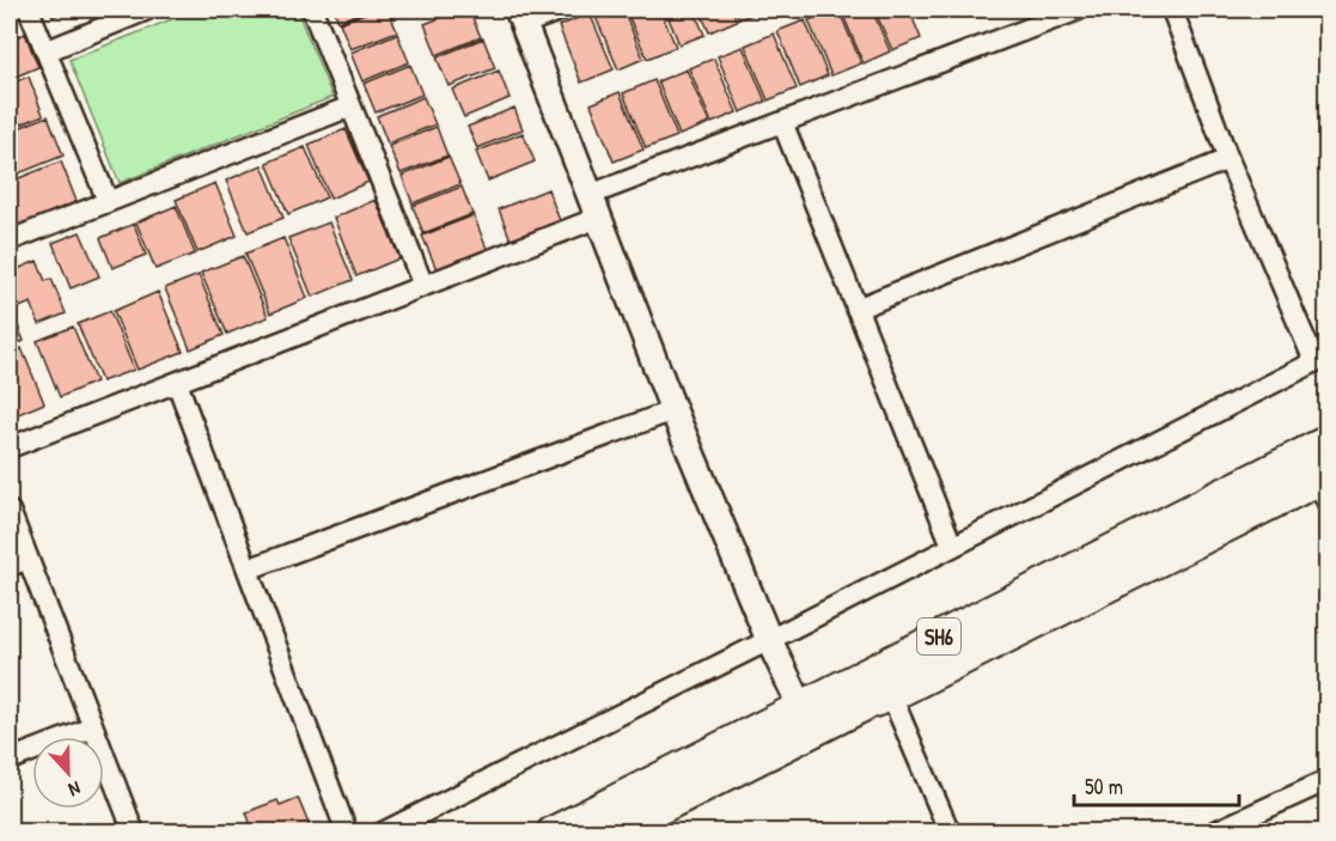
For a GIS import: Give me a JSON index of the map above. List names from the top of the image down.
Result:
{
  "streets": {
    "main road": ["SH6"]
  },
  "scale_bar": "50 m",
  "north": "bottom"
}
